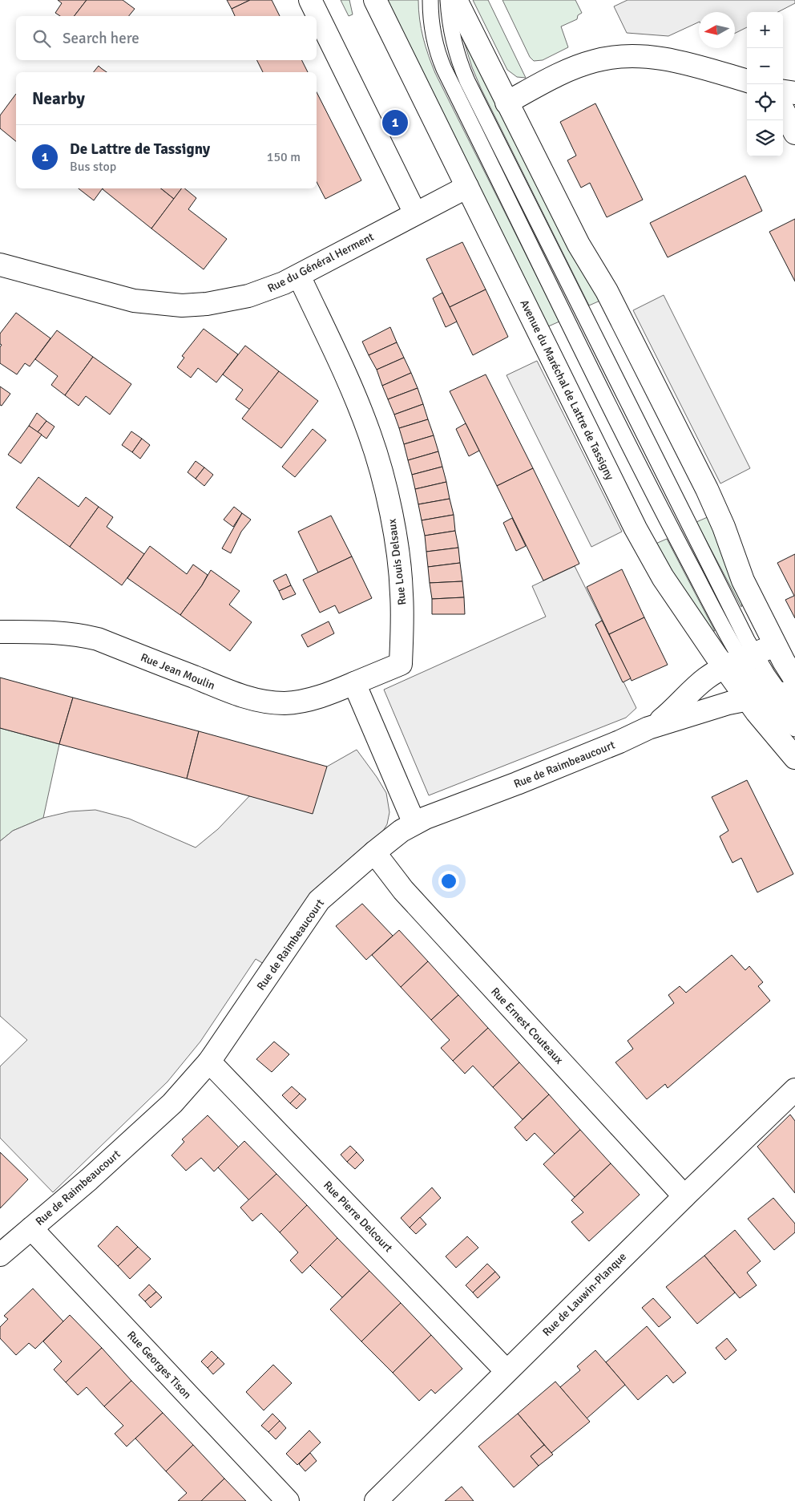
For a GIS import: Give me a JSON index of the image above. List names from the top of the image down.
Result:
{
  "streets": {
    "street": [
      "Rue du Général Herment",
      "Avenue du Maréchal de Lattre de Tassigny",
      "Rue Louis Delsaux",
      "Rue Jean Moulin",
      "Rue de Raimbeaucourt",
      "Rue Ernest Couteaux",
      "Rue Pierre Delcourt",
      "Rue de Lauwin-Planque",
      "Rue Georges Tison"
    ]
  },
  "crossings": [
    ["Rue du Général Herment", "Avenue du Maréchal de Lattre de Tassigny"],
    ["Rue du Général Herment", "Rue Louis Delsaux"],
    ["Avenue du Maréchal de Lattre de Tassigny", "Rue de Raimbeaucourt"],
    ["Rue Louis Delsaux", "Rue Jean Moulin"],
    ["Rue de Raimbeaucourt", "Rue Ernest Couteaux"],
    ["Rue de Raimbeaucourt", "Rue Pierre Delcourt"],
    ["Rue de Raimbeaucourt", "Rue Georges Tison"],
    ["Rue Ernest Couteaux", "Rue de Lauwin-Planque"],
    ["Rue Pierre Delcourt", "Rue de Lauwin-Planque"]
  ],
  "north": "left",
  "page": {
    "map_buttons": ["+", "−"],
    "search": "Search here",
    "heading": "Nearby",
    "pins": "1",
    "list": [
      {
        "mark": "1",
        "name": "De Lattre de Tassigny",
        "note": "Bus stop",
        "value": "150 m"
      }
    ]
  }
}
